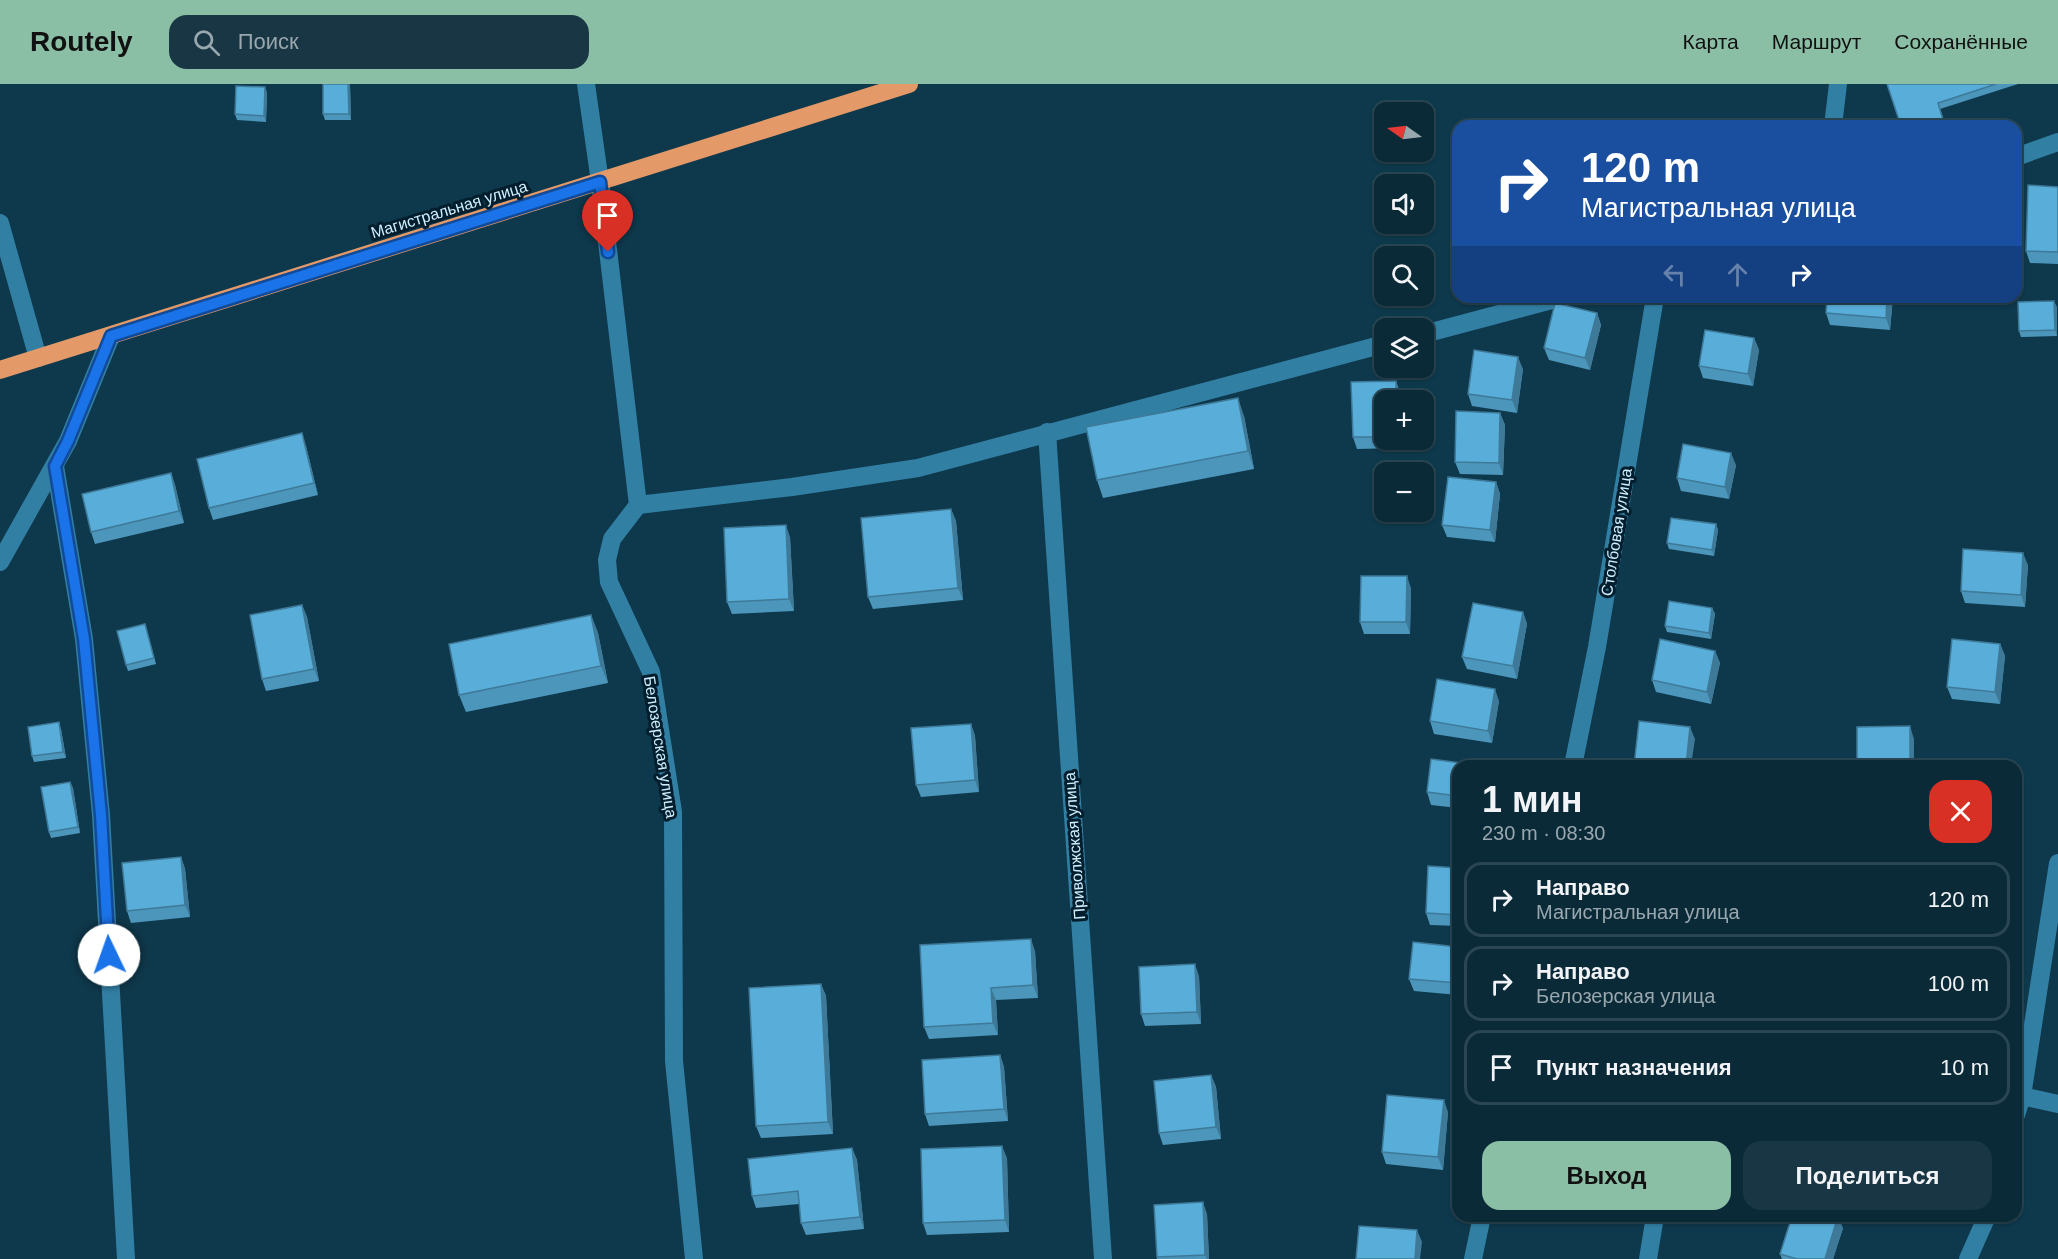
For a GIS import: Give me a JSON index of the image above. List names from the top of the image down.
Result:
{
  "streets": {
    "highway": ["Магистральная улица"],
    "street": ["Столбовая улица", "Белозерская улица", "Приволжская улица"]
  },
  "north": "left",
  "page": {
    "header": "Routely",
    "search": "Поиск",
    "nav": ["Карта", "Маршрут", "Сохранённые"],
    "map_buttons": ["+", "−"],
    "turn": ["120 m", "Магистральная улица"],
    "heading": ["1 мин", "230 m · 08:30"],
    "list": [
      {
        "name": "Направо",
        "note": "Магистральная улица",
        "value": "120 m"
      },
      {
        "name": "Направо",
        "note": "Белозерская улица",
        "value": "100 m"
      },
      {
        "name": "Пункт назначения",
        "value": "10 m"
      }
    ],
    "buttons": ["Выход", "Поделиться"]
  }
}
